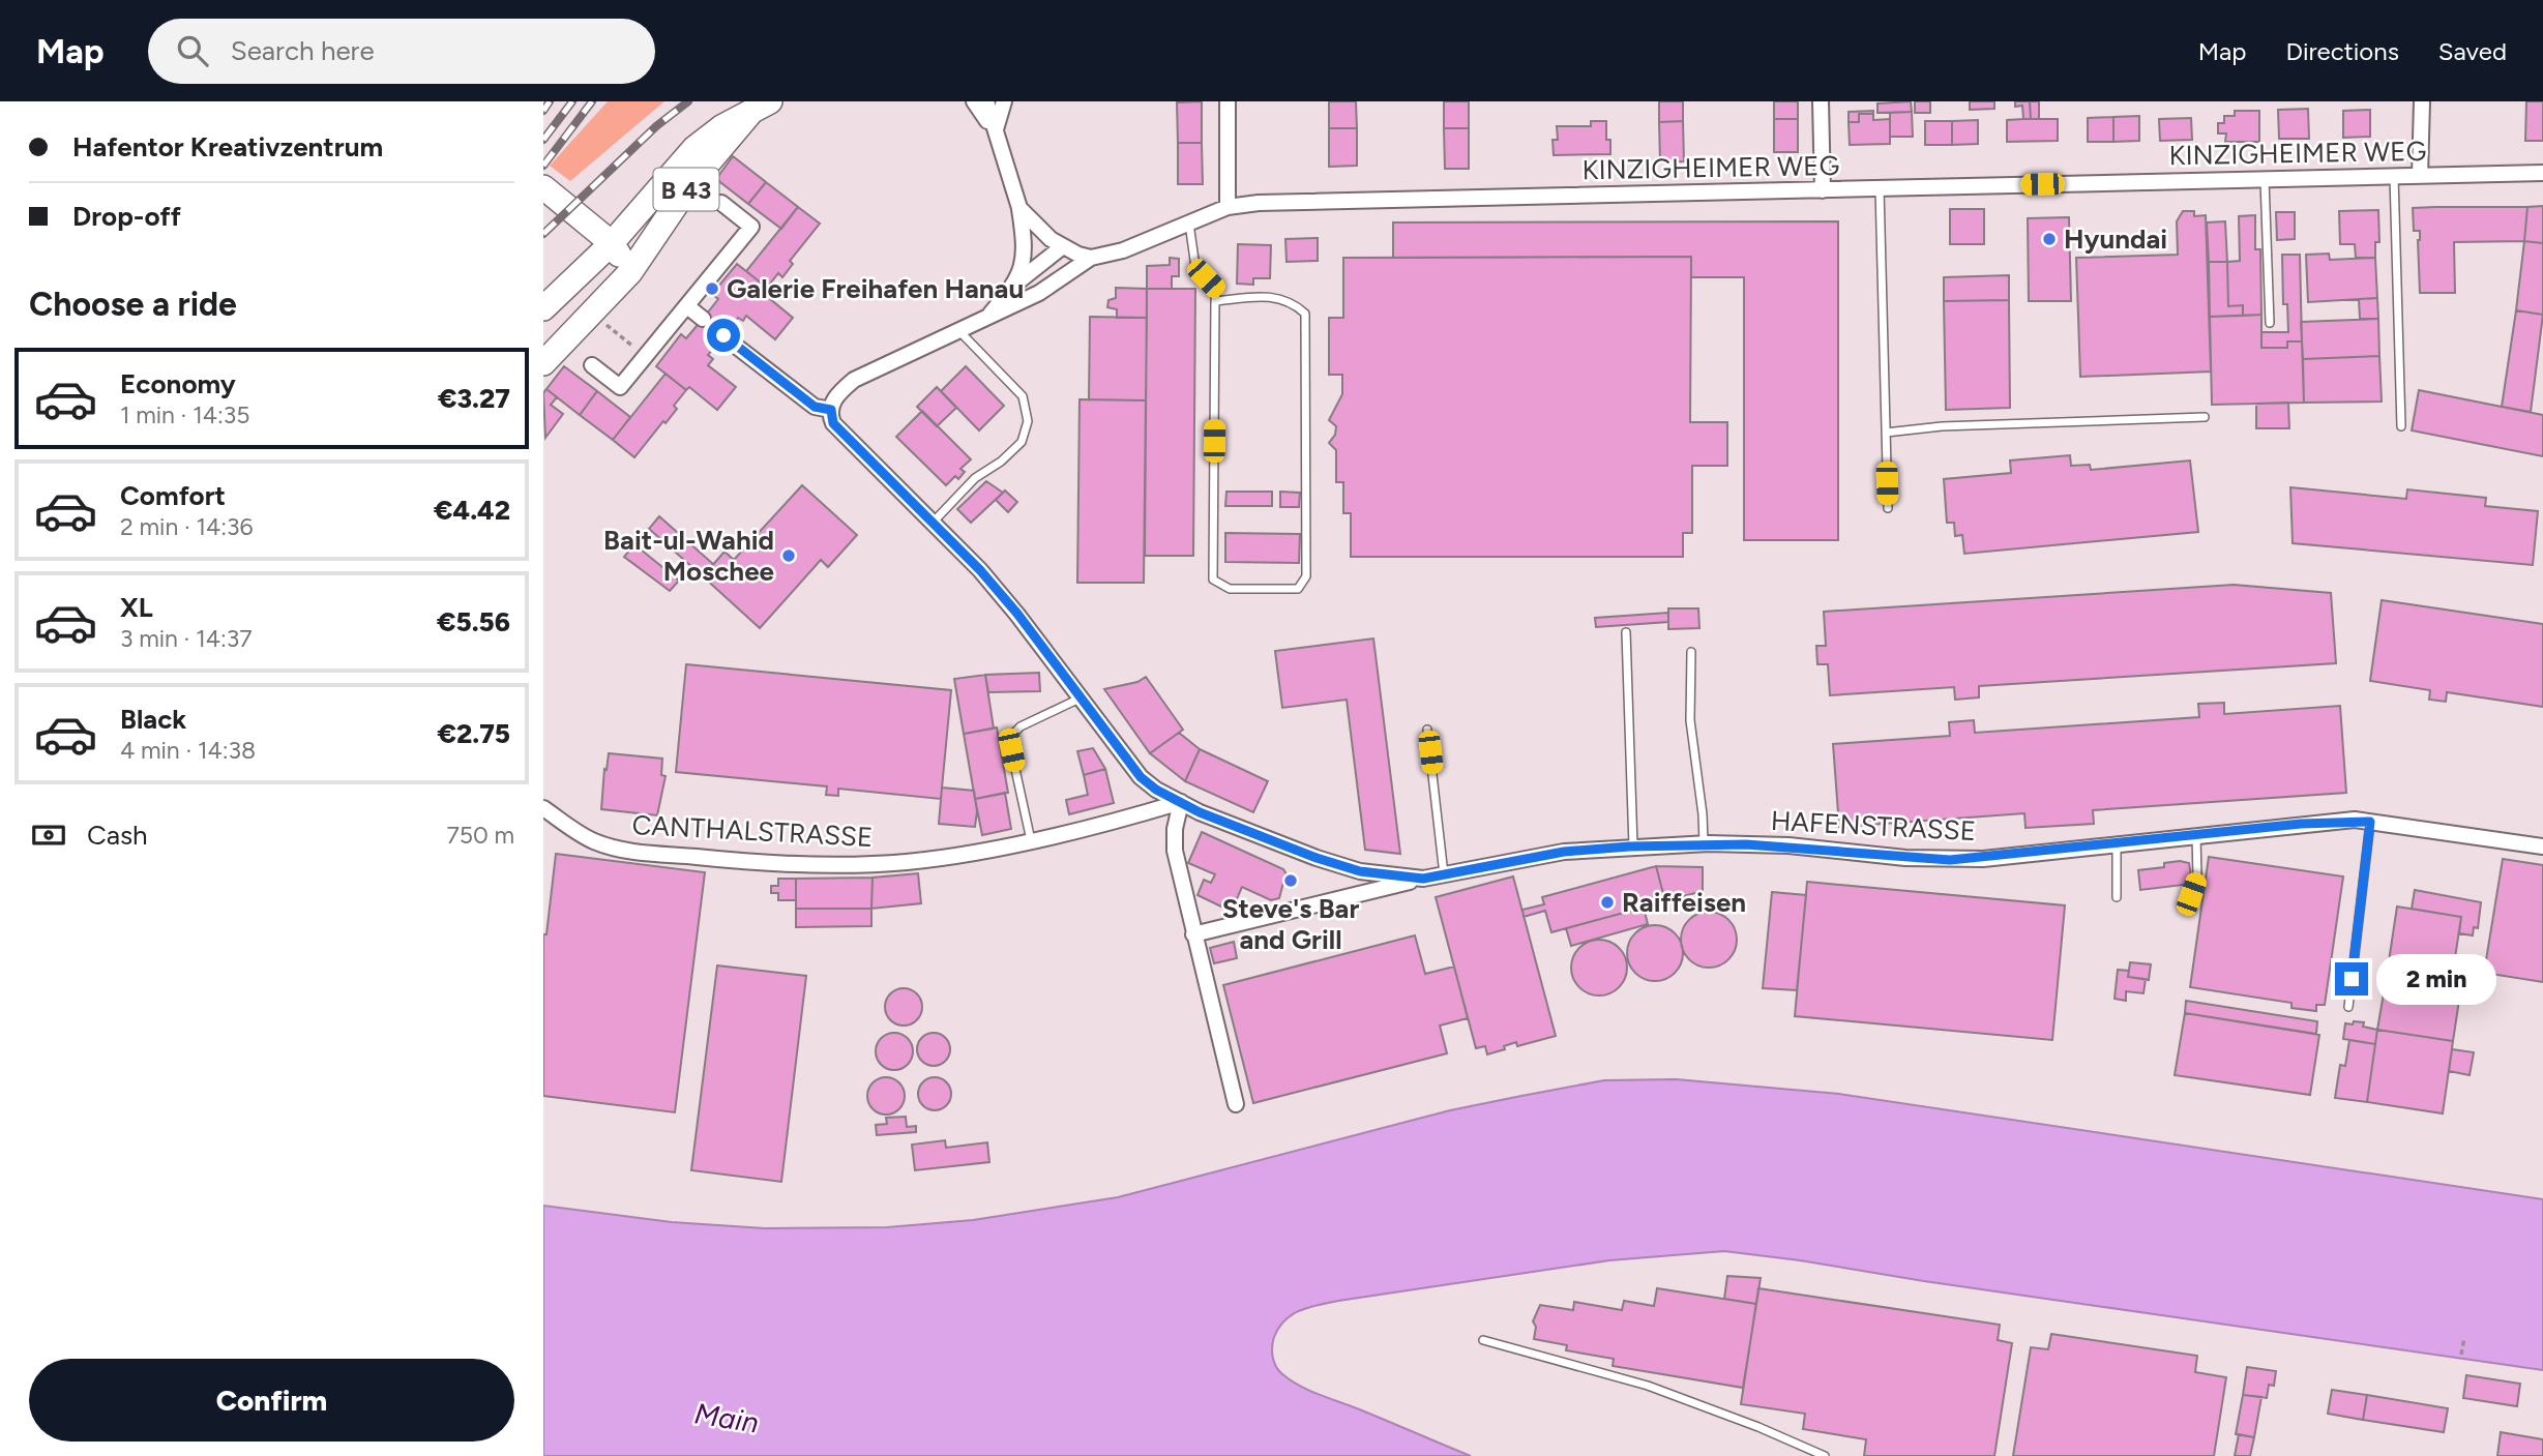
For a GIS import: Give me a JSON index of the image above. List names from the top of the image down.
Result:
{
  "streets": {
    "main road": ["B 43"],
    "street": ["KINZIGHEIMER WEG", "HAFENSTRASSE", "CANTHALSTRASSE"]
  },
  "crossings": [
    ["HAFENSTRASSE", "CANTHALSTRASSE"]
  ],
  "water": ["Main"],
  "places": [
    "Hyundai",
    "Galerie Freihafen Hanau",
    "Bait-ul-Wahid Moschee",
    "Steve's Bar and Grill",
    "Raiffeisen"
  ],
  "page": {
    "header": "Map",
    "search": "Search here",
    "nav": ["Map", "Directions", "Saved"],
    "banner": ["Hafentor Kreativzentrum", "Drop-off"],
    "heading": "Choose a ride",
    "list": [
      {
        "name": "Economy",
        "note": "1 min · 14:35",
        "value": "€3.27"
      },
      {
        "name": "Comfort",
        "note": "2 min · 14:36",
        "value": "€4.42"
      },
      {
        "name": "XL",
        "note": "3 min · 14:37",
        "value": "€5.56"
      },
      {
        "name": "Black",
        "note": "4 min · 14:38",
        "value": "€2.75"
      }
    ],
    "pay": ["Cash", "750 m"],
    "bubble": "2 min",
    "buttons": "Confirm"
  }
}
